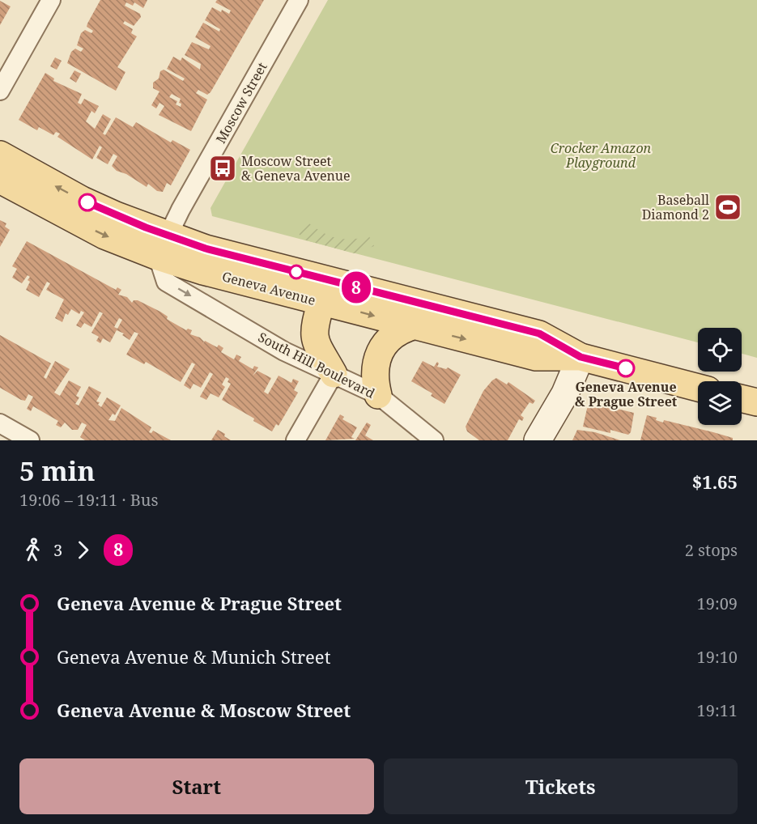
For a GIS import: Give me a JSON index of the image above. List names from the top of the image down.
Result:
{
  "streets": {
    "main road": ["Geneva Avenue"],
    "street": ["Moscow Street", "South Hill Boulevard"]
  },
  "crossings": [
    ["Moscow Street", "Geneva Avenue"],
    ["Moscow Street", "South Hill Boulevard"],
    ["Geneva Avenue", "South Hill Boulevard"]
  ],
  "one_way": ["South Hill Boulevard"],
  "parks": ["Crocker Amazon Playground"],
  "places": {
    "bus stop": ["Moscow Street & Geneva Avenue"],
    "sports": ["Baseball Diamond 2"],
    "other": ["Geneva Avenue & Prague Street"]
  },
  "lines": ["bus line 8"],
  "page": {
    "on_map": "8",
    "heading": ["5 min", "19:06 – 19:11 · Bus", "$1.65"],
    "legs": ["3", "8", "2 stops"],
    "list": [
      {
        "name": "Geneva Avenue & Prague Street",
        "value": "19:09"
      },
      {
        "name": "Geneva Avenue & Munich Street",
        "value": "19:10"
      },
      {
        "name": "Geneva Avenue & Moscow Street",
        "value": "19:11"
      }
    ],
    "buttons": ["Start", "Tickets"]
  }
}
